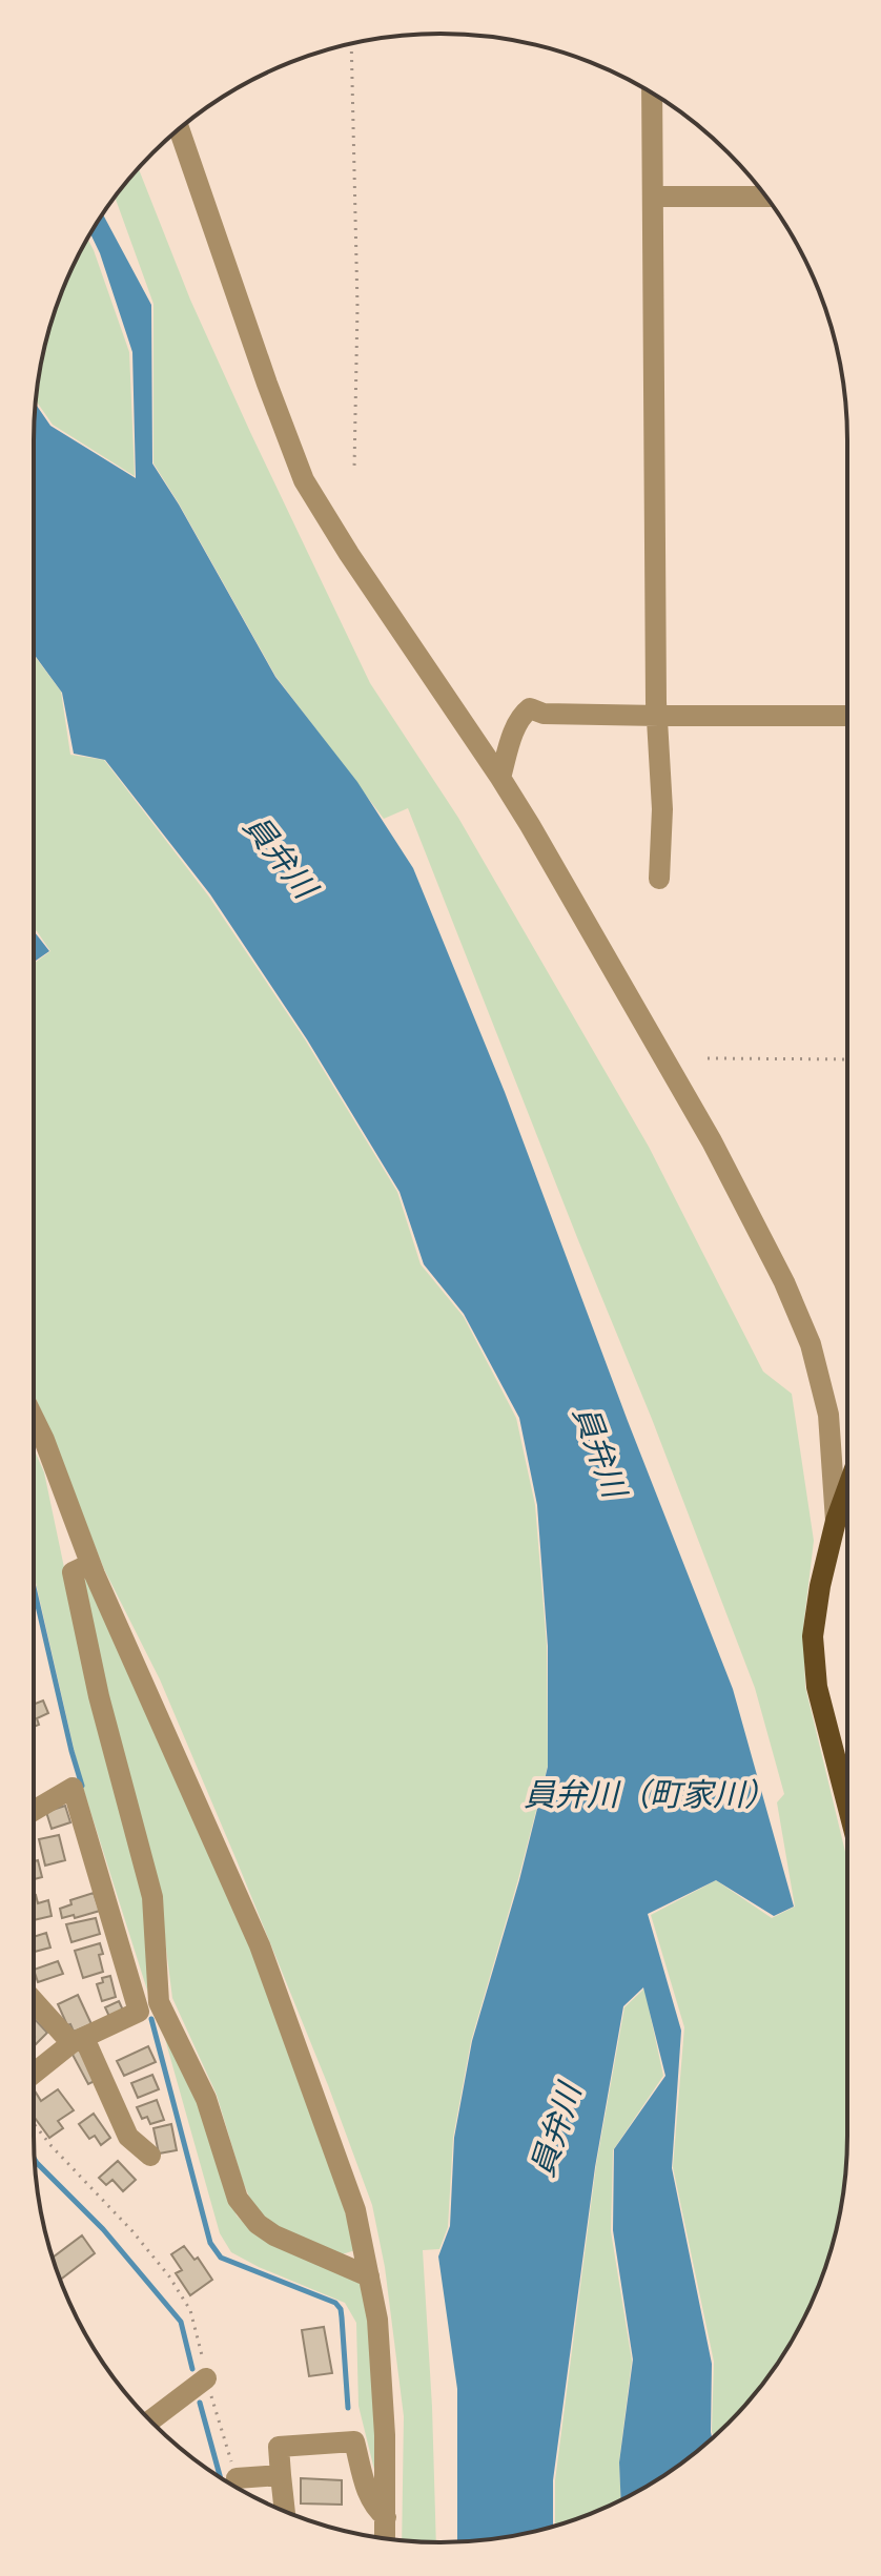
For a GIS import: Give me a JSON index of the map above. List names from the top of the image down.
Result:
{
  "water": ["員弁川", "員弁川（町家川）"]
}
